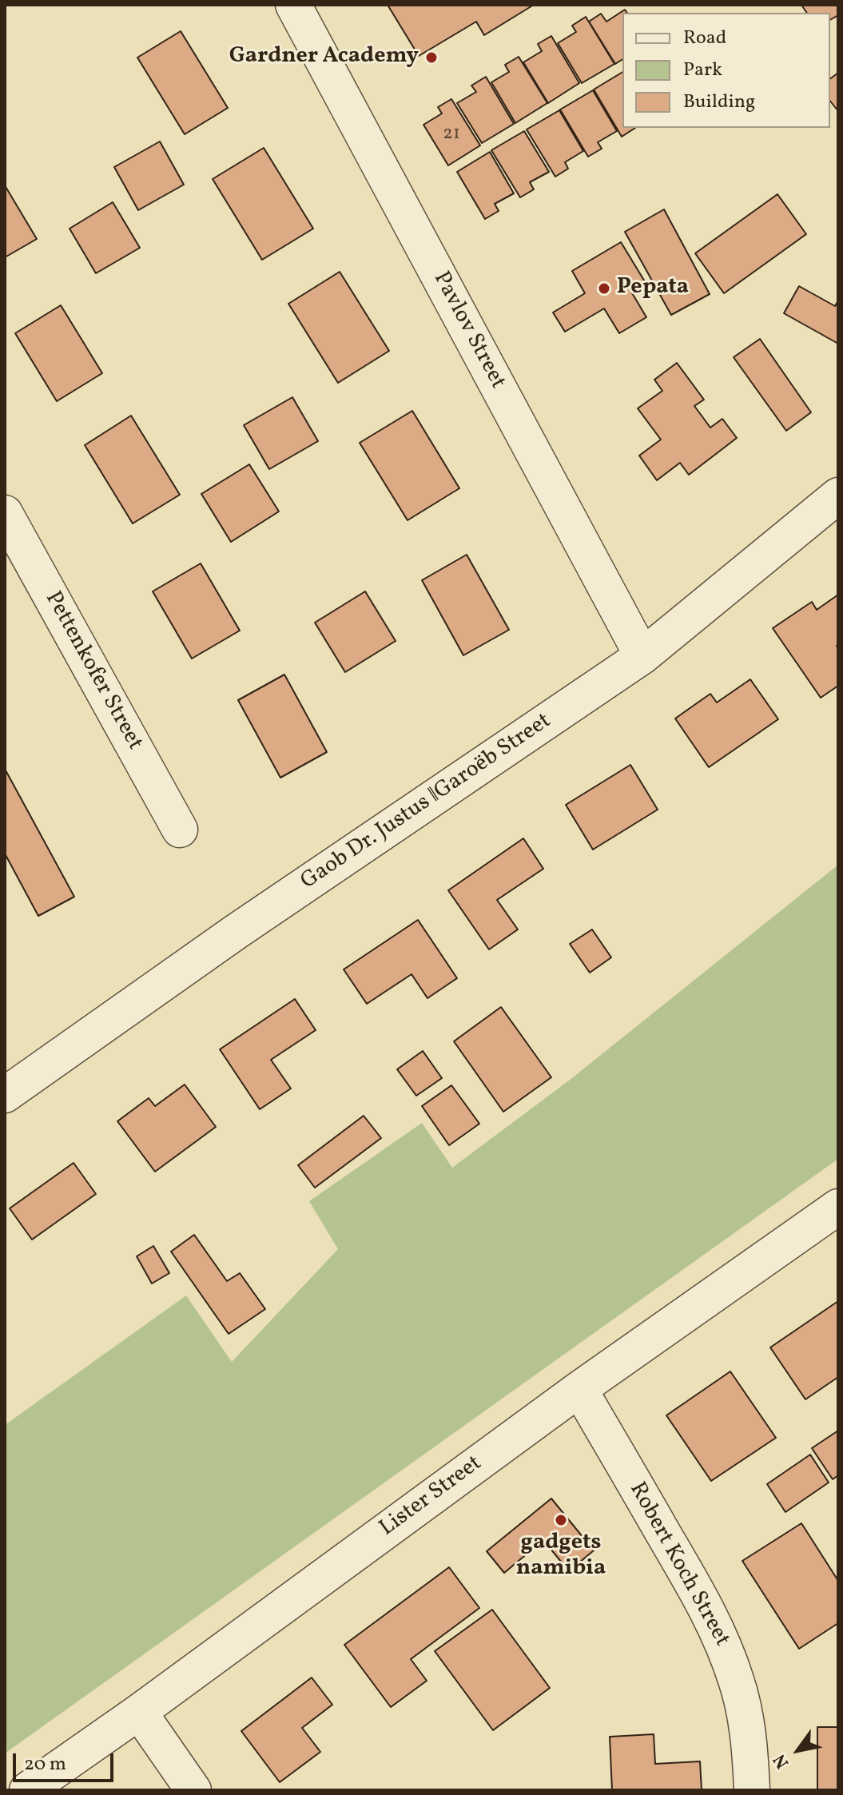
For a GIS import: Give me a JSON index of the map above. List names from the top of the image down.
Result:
{
  "streets": {
    "street": [
      "Pavlov Street",
      "Pettenkofer Street",
      "Gaob Dr. Justus ǁGaroëb Street",
      "Lister Street",
      "Robert Koch Street"
    ]
  },
  "crossings": [
    ["Pavlov Street", "Gaob Dr. Justus ǁGaroëb Street"],
    ["Lister Street", "Robert Koch Street"]
  ],
  "places": ["Gardner Academy", "Pepata", "gadgets namibia"],
  "house_numbers": ["21"],
  "legend": ["Road", "Park", "Building"],
  "scale_bar": "20 m",
  "north": "bottom left"
}
